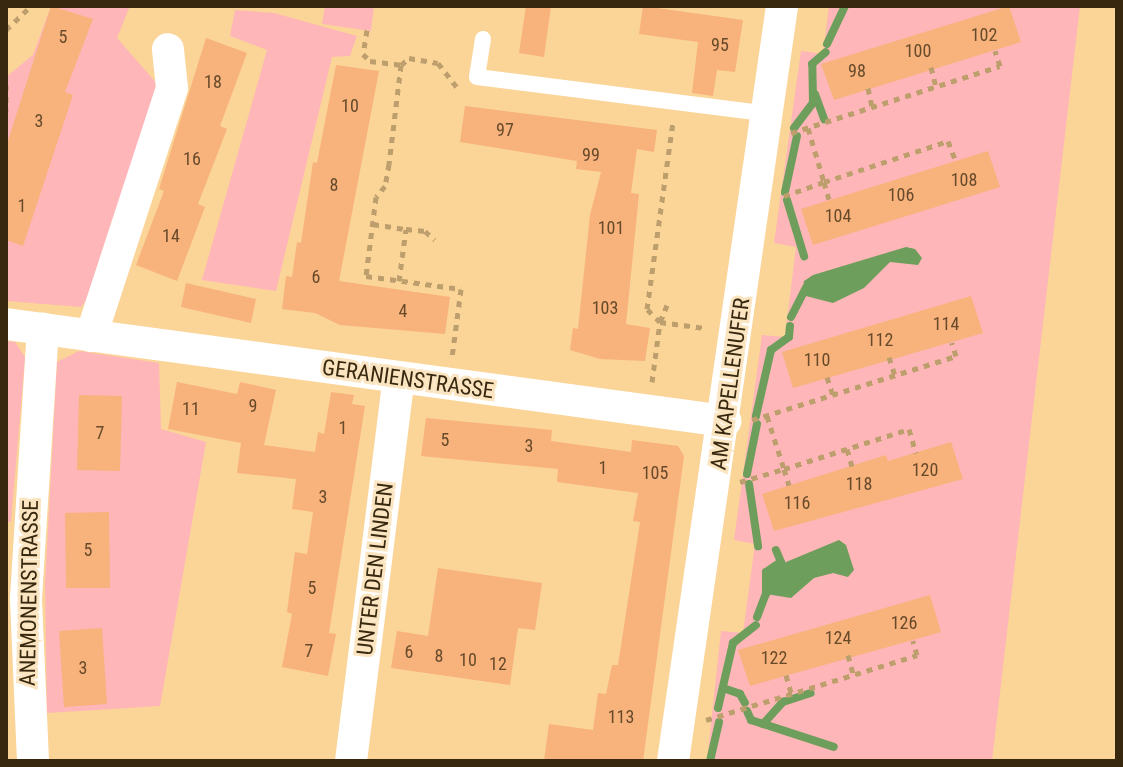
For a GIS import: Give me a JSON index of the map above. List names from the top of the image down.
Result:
{
  "streets": {
    "street": [
      "GERANIENSTRASSE",
      "AM KAPELLENUFER",
      "UNTER DEN LINDEN",
      "ANEMONENSTRASSE"
    ]
  },
  "crossings": [
    ["GERANIENSTRASSE", "AM KAPELLENUFER"],
    ["GERANIENSTRASSE", "UNTER DEN LINDEN"],
    ["GERANIENSTRASSE", "ANEMONENSTRASSE"]
  ],
  "house_numbers": [
    "102",
    "5",
    "95",
    "100",
    "98",
    "18",
    "10",
    "3",
    "97",
    "99",
    "16",
    "108",
    "8",
    "106",
    "1",
    "104",
    "101",
    "14",
    "6",
    "103",
    "4",
    "114",
    "112",
    "110",
    "9",
    "11",
    "1",
    "7",
    "5",
    "3",
    "1",
    "120",
    "105",
    "118",
    "3",
    "116",
    "5",
    "5",
    "126",
    "124",
    "7",
    "6",
    "8",
    "122",
    "10",
    "12",
    "3",
    "113"
  ]
}
